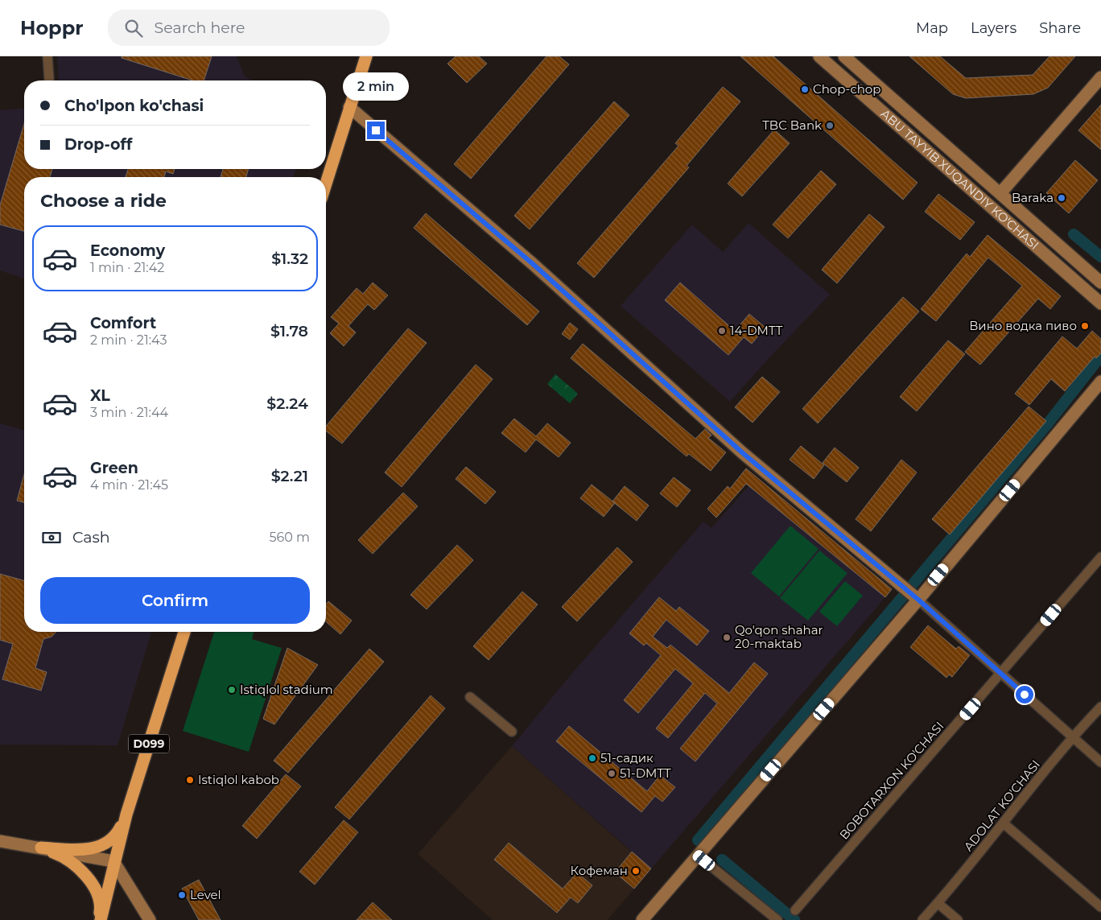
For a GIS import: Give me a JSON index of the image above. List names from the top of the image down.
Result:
{
  "streets": {
    "highway": ["D099"],
    "main road": ["ABU TAYYIB XUQANDIY KO'CHASI"],
    "street": ["BOBOTARXON KO'CHASI", "ADOLAT KO'CHASI"]
  },
  "places": [
    "Chop-chop",
    "TBC Bank",
    "Baraka",
    "Вино водка пиво",
    "14-DMTT",
    "Qo'qon shahar 20-maktab",
    "Istiqlol stadium",
    "51-садик",
    "51-DMTT",
    "Istiqlol kabob",
    "Кофеман",
    "Level"
  ],
  "page": {
    "header": "Hoppr",
    "search": "Search here",
    "nav": ["Map", "Layers", "Share"],
    "bubble": "2 min",
    "banner": ["Cho'lpon ko'chasi", "Drop-off"],
    "heading": "Choose a ride",
    "list": [
      {
        "name": "Economy",
        "note": "1 min · 21:42",
        "value": "$1.32"
      },
      {
        "name": "Comfort",
        "note": "2 min · 21:43",
        "value": "$1.78"
      },
      {
        "name": "XL",
        "note": "3 min · 21:44",
        "value": "$2.24"
      },
      {
        "name": "Green",
        "note": "4 min · 21:45",
        "value": "$2.21"
      }
    ],
    "pay": ["Cash", "560 m"],
    "buttons": "Confirm"
  }
}
